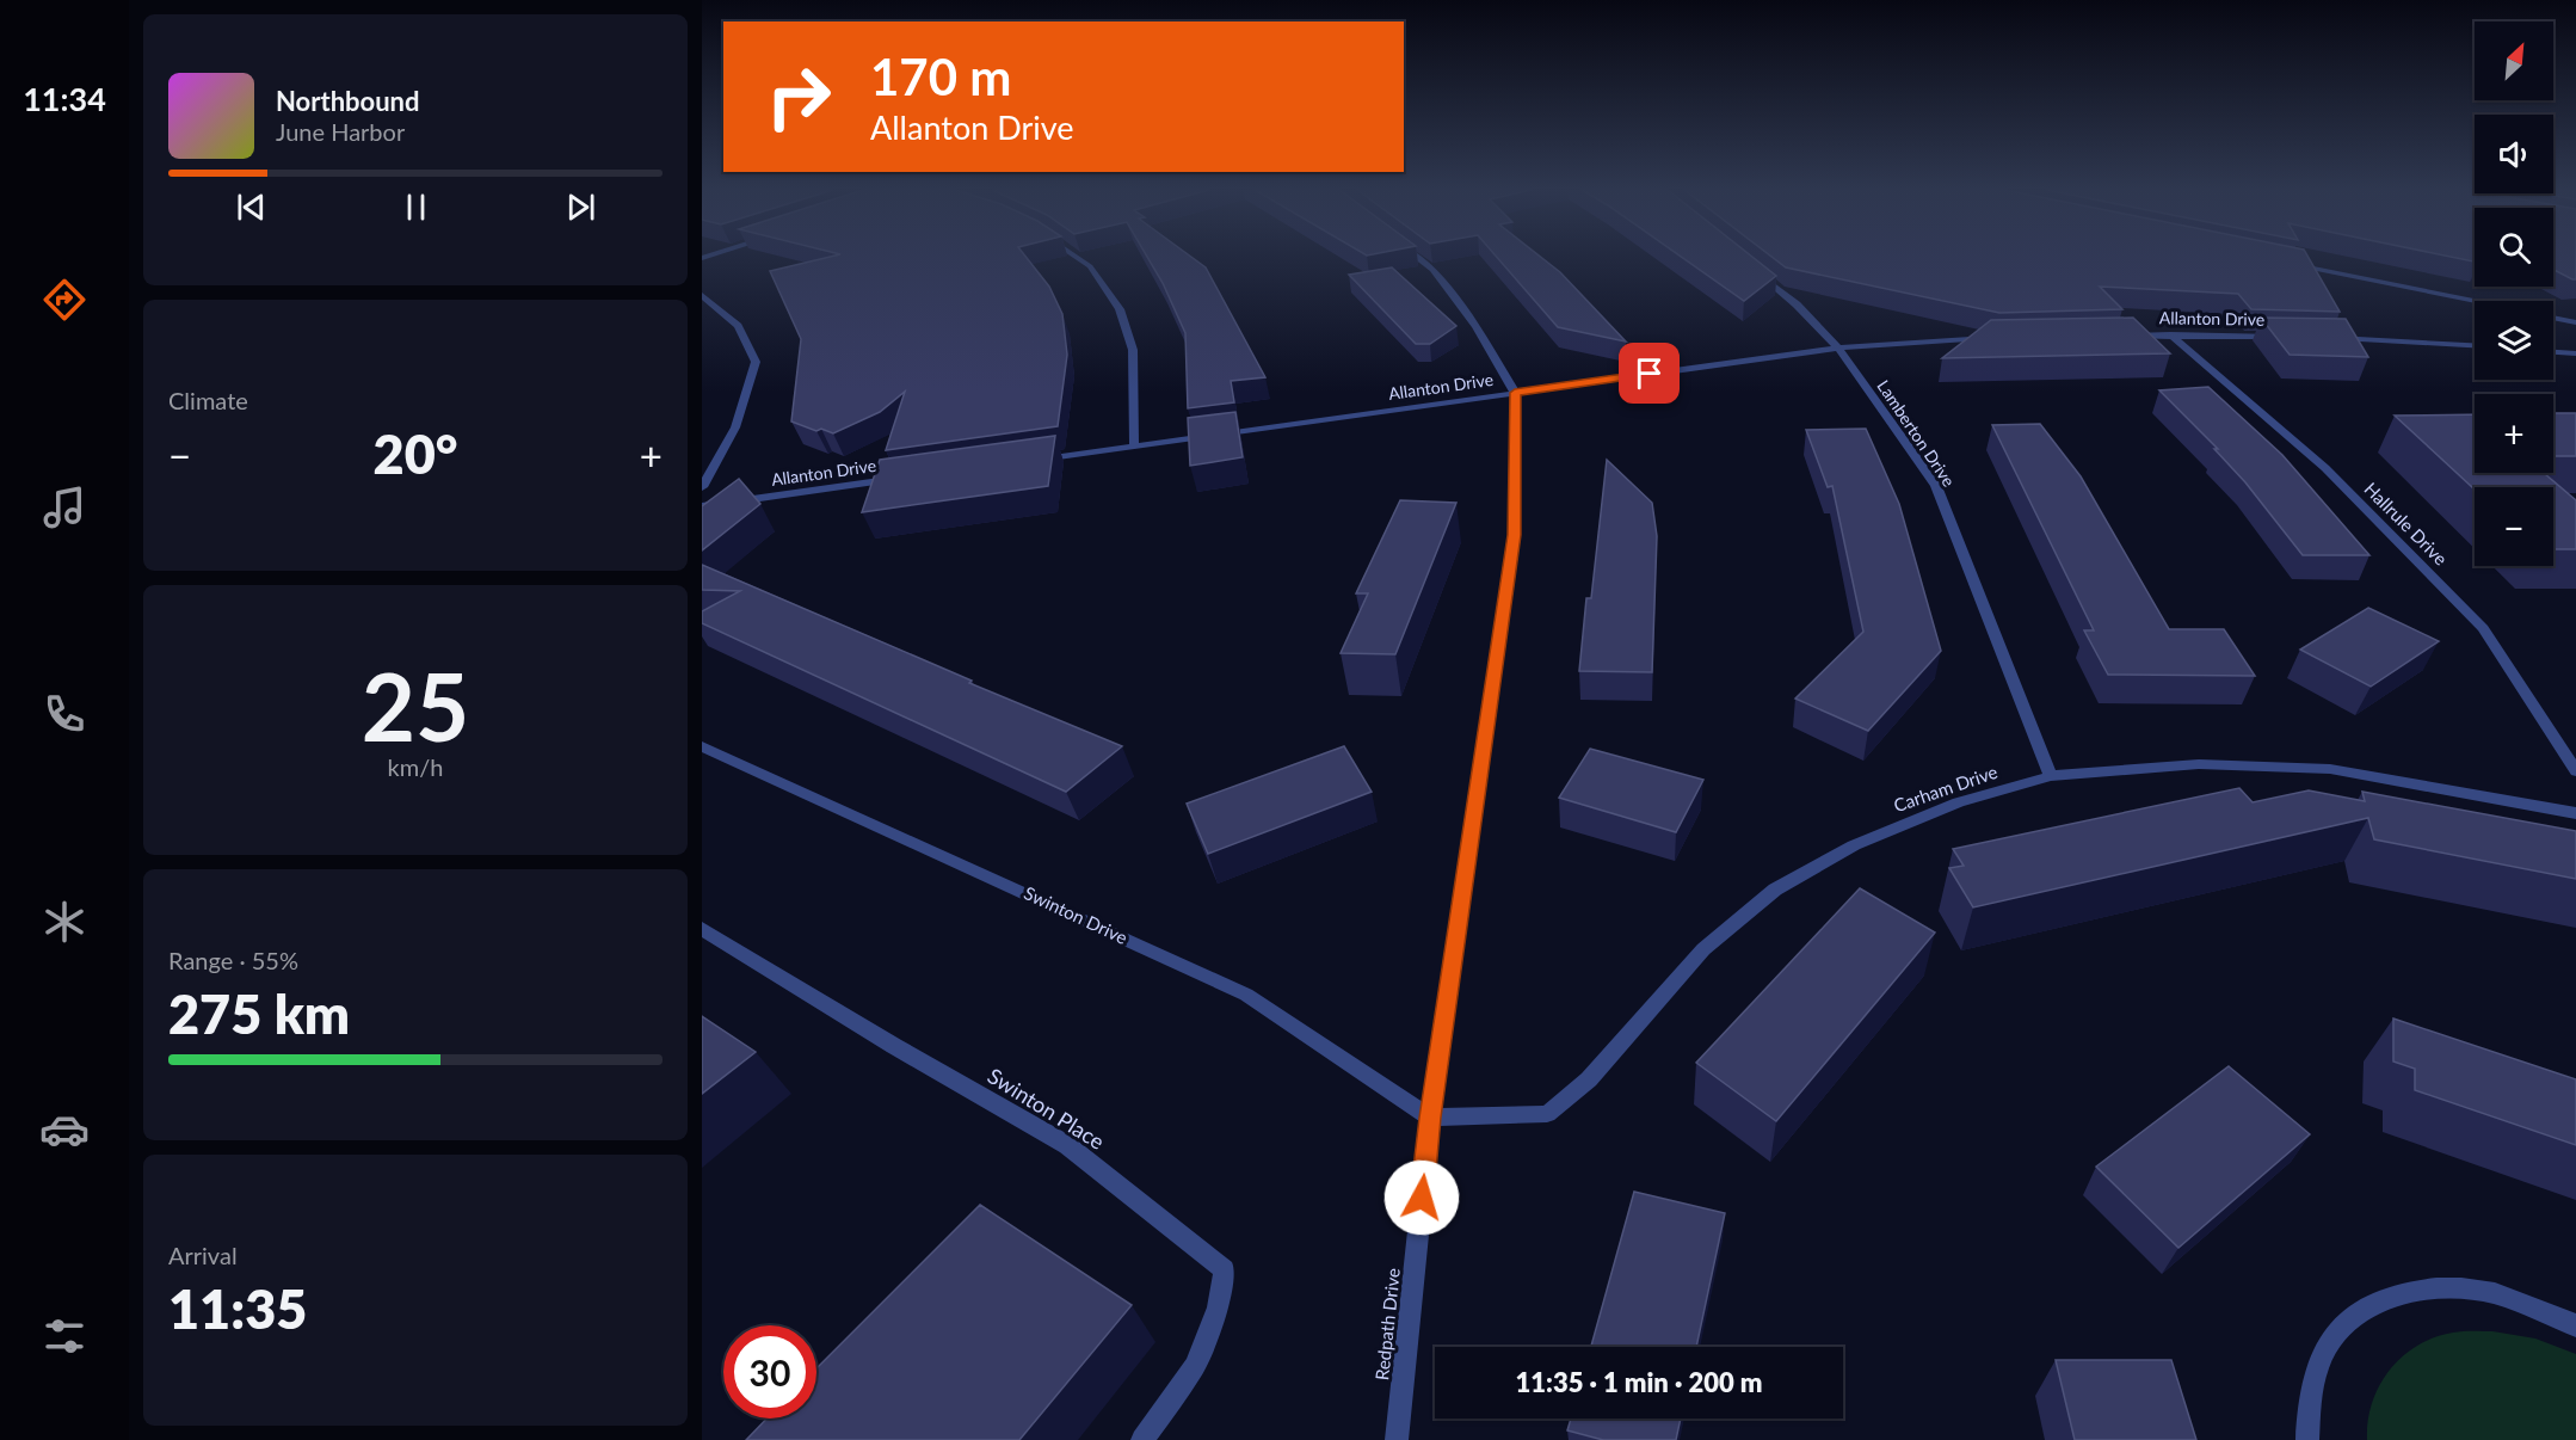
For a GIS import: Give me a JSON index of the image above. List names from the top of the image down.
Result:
{
  "streets": {
    "street": [
      "Allanton Drive",
      "Lamberton Drive",
      "Hallrule Drive",
      "Carham Drive",
      "Swinton Drive",
      "Swinton Place",
      "Redpath Drive"
    ]
  },
  "crossings": [
    ["Allanton Drive", "Lamberton Drive"],
    ["Allanton Drive", "Hallrule Drive"],
    ["Allanton Drive", "Redpath Drive"],
    ["Lamberton Drive", "Carham Drive"],
    ["Carham Drive", "Swinton Drive"],
    ["Carham Drive", "Redpath Drive"],
    ["Swinton Drive", "Redpath Drive"]
  ],
  "north": "top right",
  "page": {
    "tabs": "11:34",
    "map_buttons": ["+", "−"],
    "turn": ["170 m", "Allanton Drive"],
    "song": ["Northbound", "June Harbor"],
    "tile": [
      "Climate",
      ["25", "km/h"],
      ["Range · 55%", "275 km"],
      ["Arrival", "11:35"]
    ],
    "heat": ["−", "20°", "+"],
    "limit": "30",
    "trip": "11:35 · 1 min · 200 m"
  }
}
